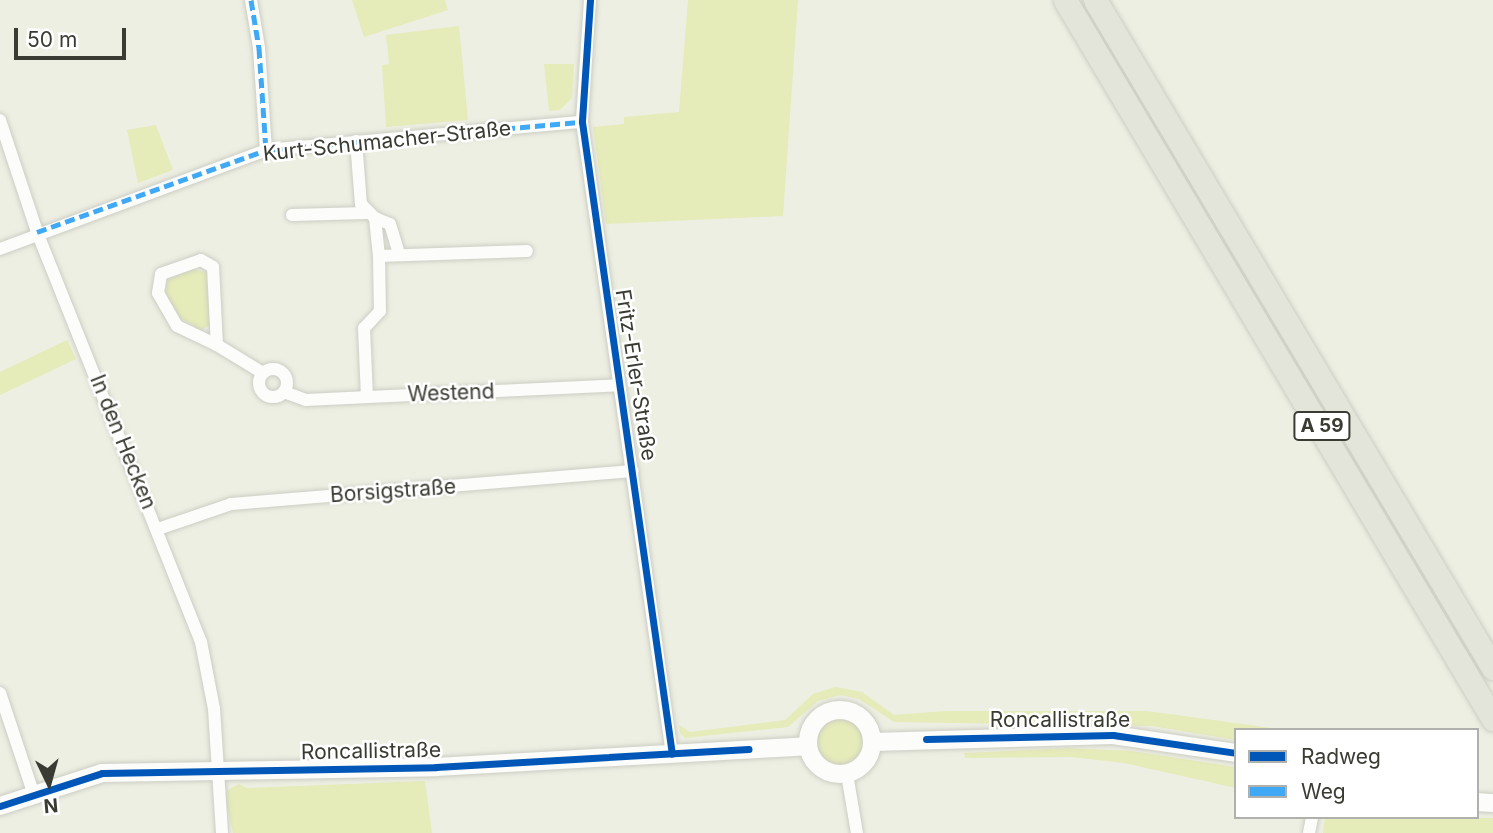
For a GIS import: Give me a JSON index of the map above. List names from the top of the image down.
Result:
{
  "streets": {
    "highway": ["A 59"],
    "street": [
      "Kurt-Schumacher-Straße",
      "Fritz-Erler-Straße",
      "Westend",
      "In den Hecken",
      "Borsigstraße",
      "Roncallistraße"
    ]
  },
  "crossings": [
    ["Kurt-Schumacher-Straße", "Fritz-Erler-Straße"],
    ["Kurt-Schumacher-Straße", "In den Hecken"],
    ["Fritz-Erler-Straße", "Westend"],
    ["Fritz-Erler-Straße", "Borsigstraße"],
    ["Fritz-Erler-Straße", "Roncallistraße"],
    ["In den Hecken", "Borsigstraße"],
    ["In den Hecken", "Roncallistraße"]
  ],
  "legend": ["Radweg", "Weg"],
  "scale_bar": "50 m",
  "north": "bottom"
}
